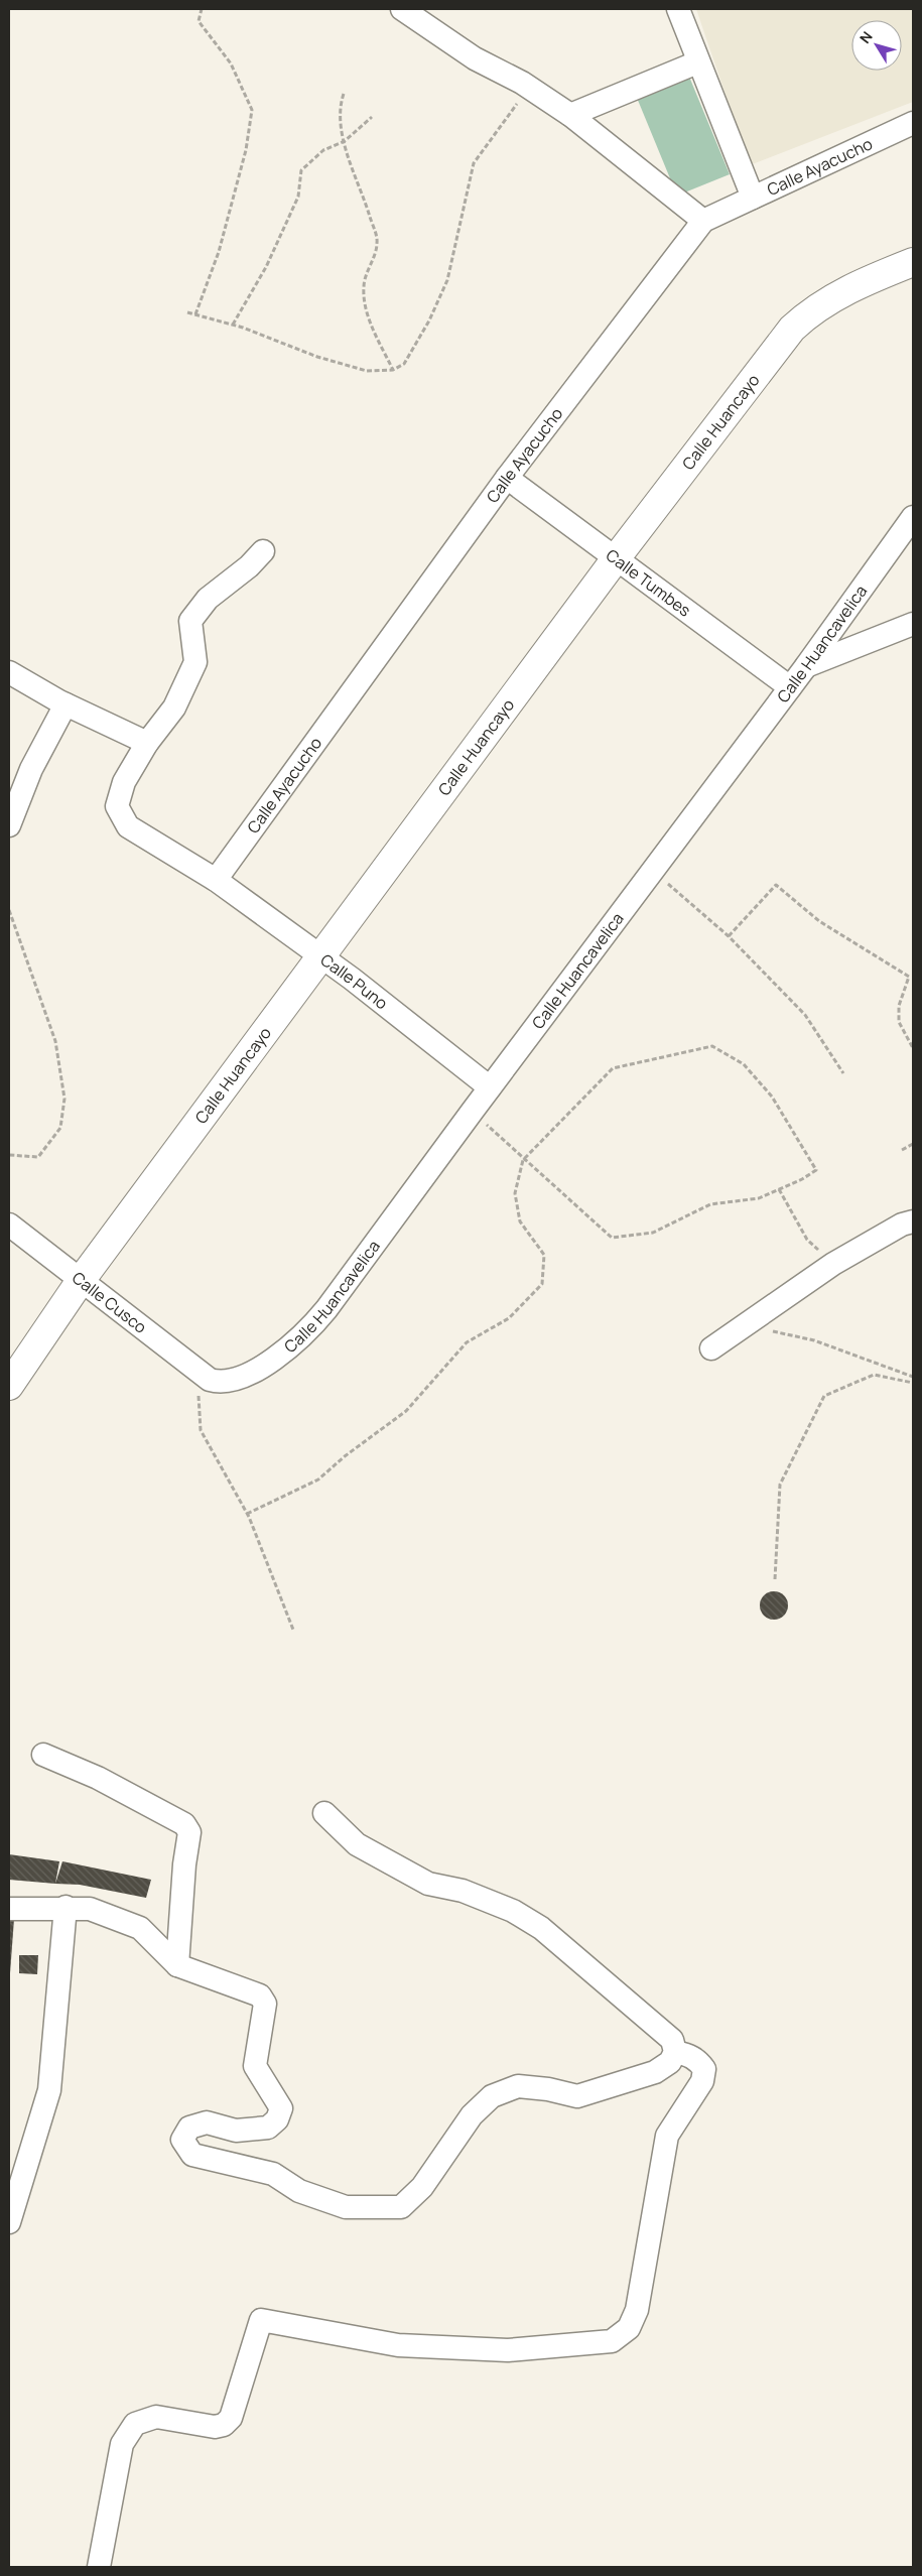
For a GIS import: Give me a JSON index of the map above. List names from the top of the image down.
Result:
{
  "streets": {
    "street": [
      "Calle Ayacucho",
      "Calle Huancayo",
      "Calle Tumbes",
      "Calle Huancavelica",
      "Calle Puno",
      "Calle Cusco"
    ]
  },
  "crossings": [
    ["Calle Ayacucho", "Calle Tumbes"],
    ["Calle Ayacucho", "Calle Puno"],
    ["Calle Huancayo", "Calle Tumbes"],
    ["Calle Huancayo", "Calle Puno"],
    ["Calle Huancayo", "Calle Cusco"],
    ["Calle Tumbes", "Calle Huancavelica"],
    ["Calle Huancavelica", "Calle Puno"],
    ["Calle Huancavelica", "Calle Cusco"]
  ],
  "north": "top left"
}
